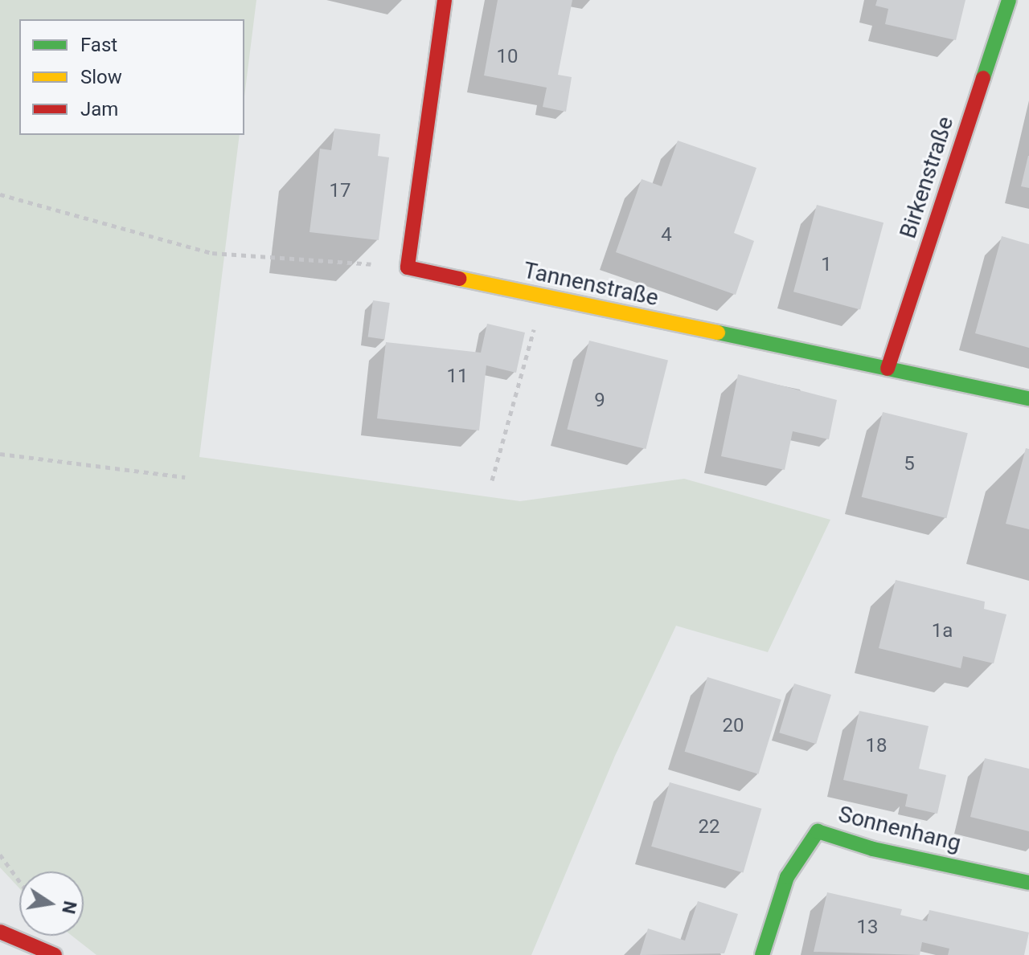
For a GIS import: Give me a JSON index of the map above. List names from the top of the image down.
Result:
{
  "streets": {
    "street": ["Birkenstraße", "Tannenstraße", "Sonnenhang"]
  },
  "crossings": [
    ["Birkenstraße", "Tannenstraße"]
  ],
  "house_numbers": [
    "10",
    "17",
    "4",
    "1",
    "11",
    "9",
    "5",
    "1a",
    "20",
    "18",
    "22",
    "13"
  ],
  "legend": ["Fast", "Slow", "Jam"],
  "north": "right"
}
